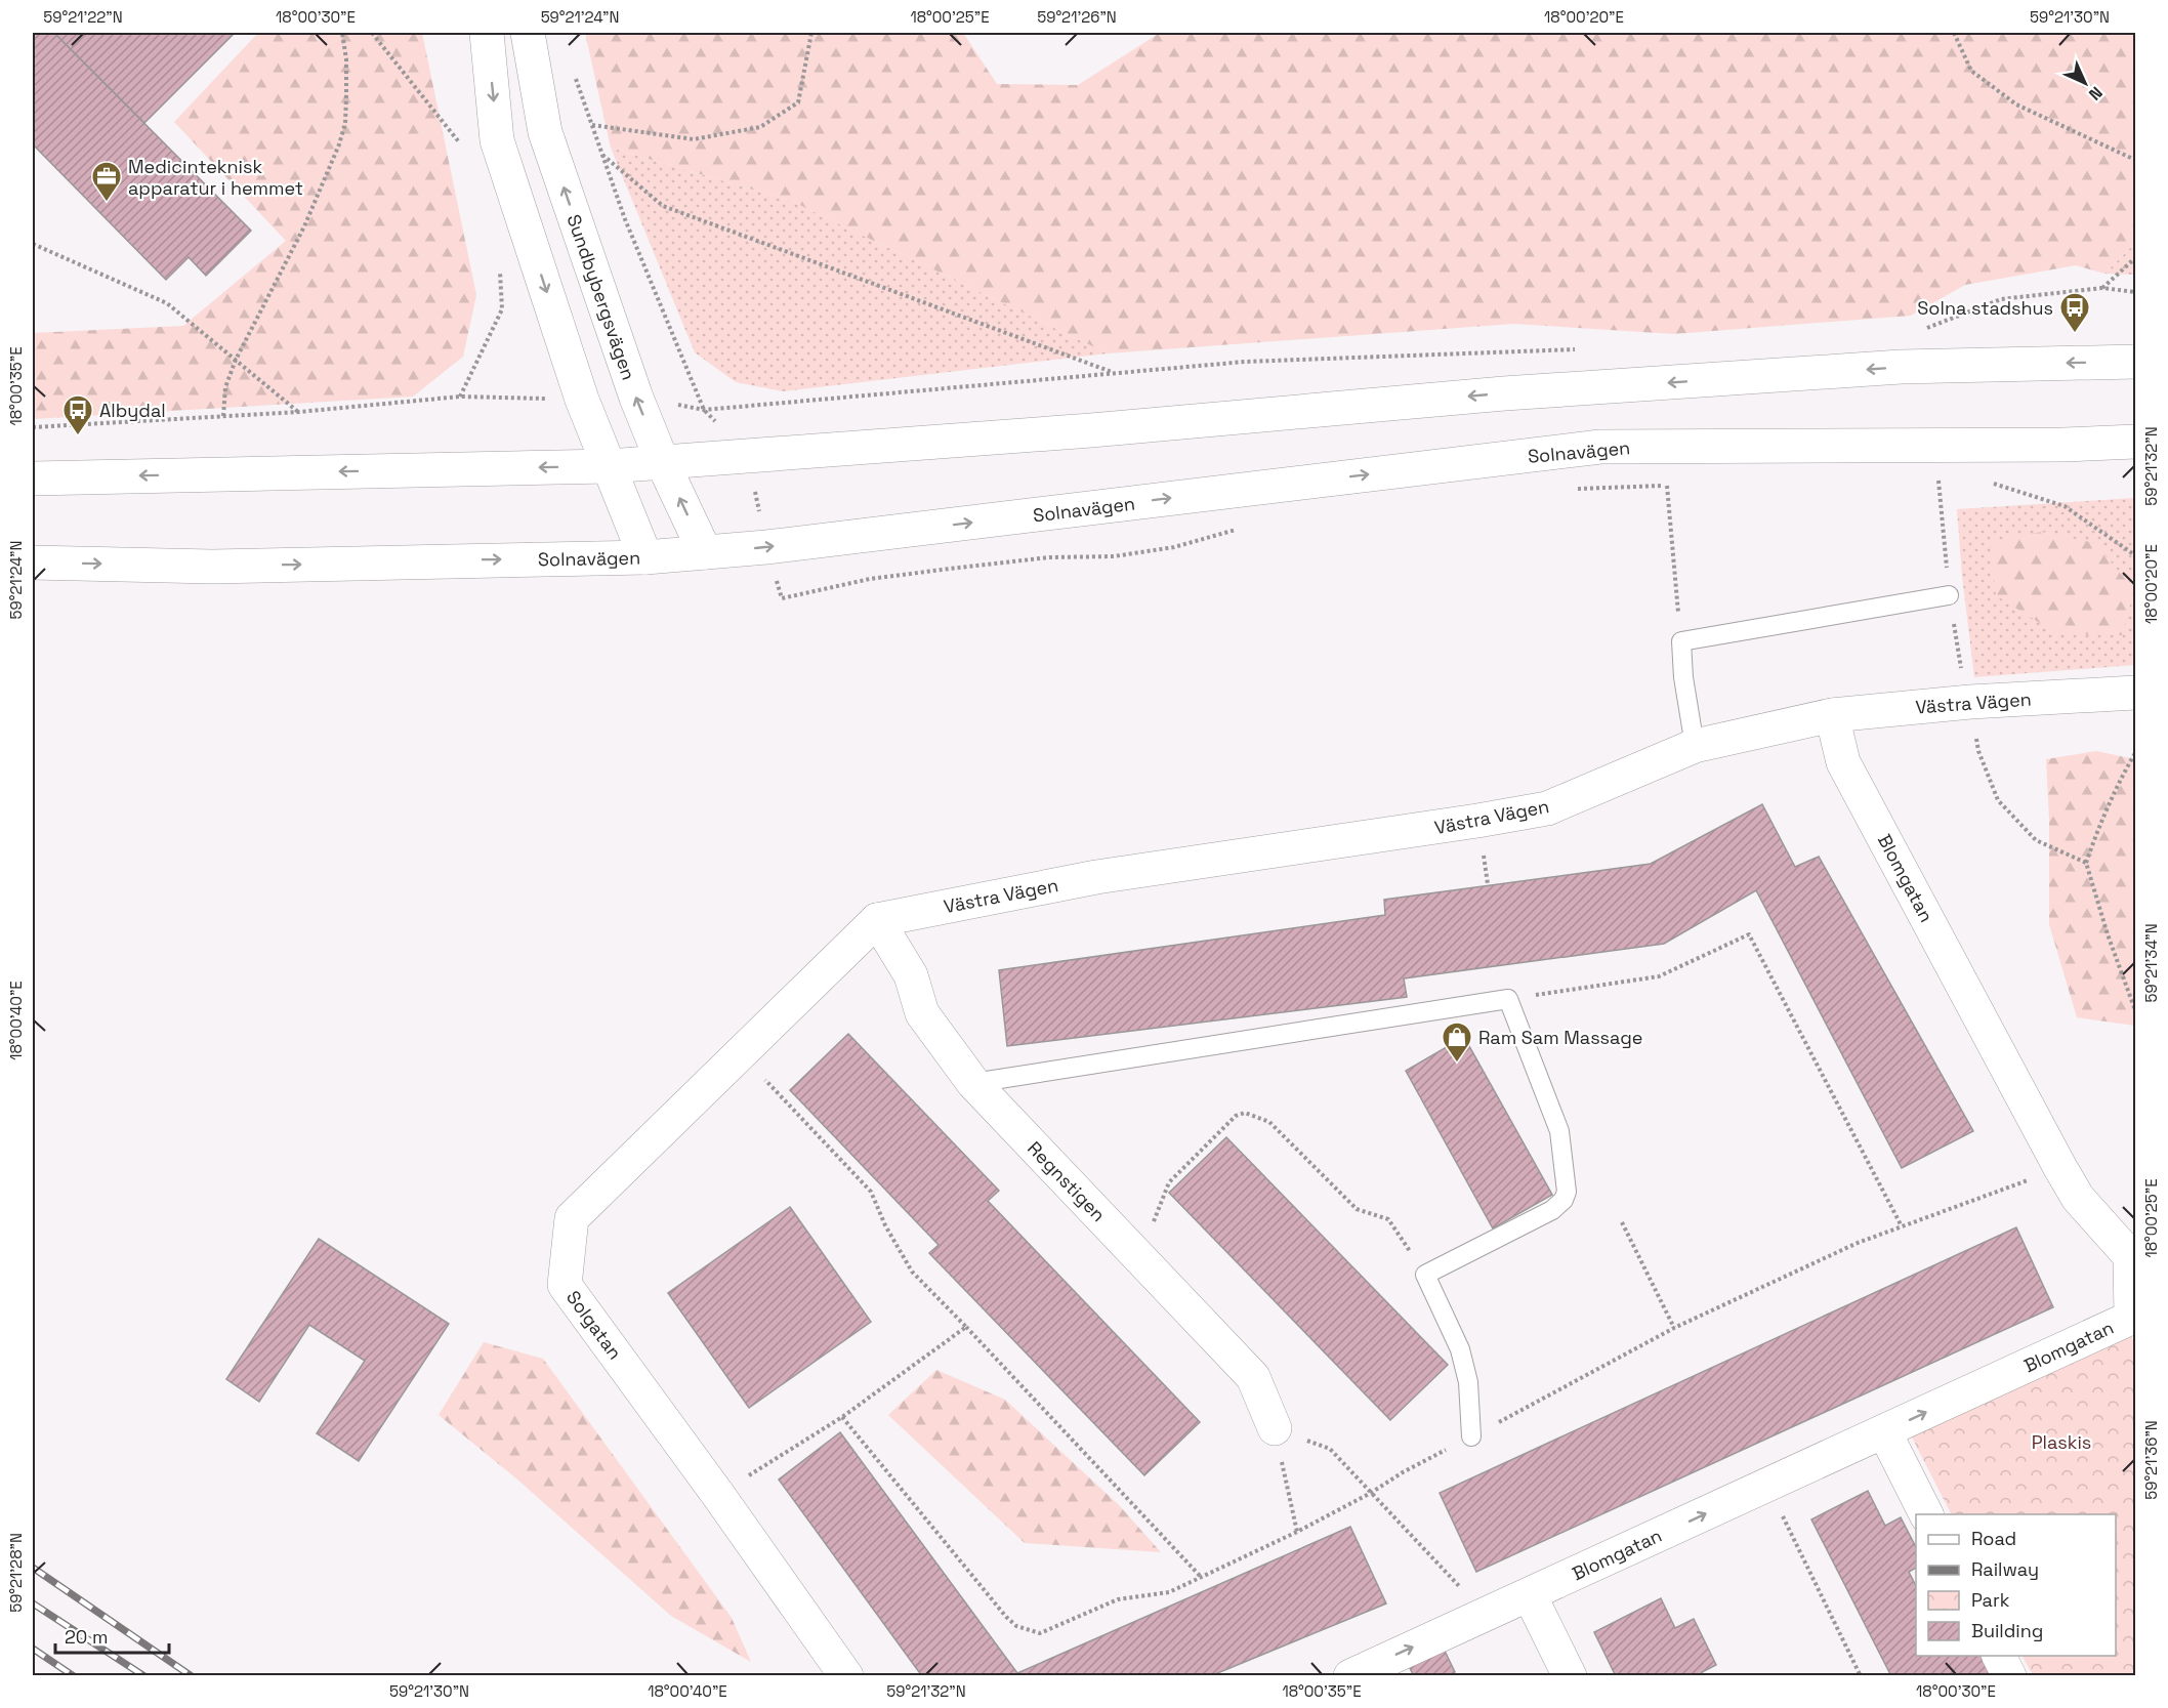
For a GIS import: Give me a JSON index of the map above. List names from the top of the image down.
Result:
{
  "streets": {
    "main road": [
      "Sundbybergsvägen",
      "Solnavägen",
      "Västra Vägen",
      "Blomgatan",
      "Regnstigen",
      "Solgatan"
    ]
  },
  "crossings": [
    ["Sundbybergsvägen", "Solnavägen"],
    ["Västra Vägen", "Blomgatan"],
    ["Västra Vägen", "Regnstigen"],
    ["Västra Vägen", "Solgatan"],
    ["Regnstigen", "Solgatan"]
  ],
  "one_way": ["Blomgatan"],
  "parks": ["Plaskis"],
  "places": {
    "office": ["Medicinteknisk apparatur i hemmet"],
    "bus stop": ["Solna stadshus", "Albydal"],
    "shop": ["Ram Sam Massage"]
  },
  "legend": [
    "Road",
    "Railway",
    "Park",
    "Building"
  ],
  "scale_bar": "20 m",
  "north": "bottom right",
  "coordinates": [
    "59°21'22\"N",
    "18°00'30\"E",
    "59°21'24\"N",
    "18°00'25\"E",
    "59°21'26\"N",
    "18°00'20\"E",
    "59°21'30\"N",
    "18°00'35\"E",
    "59°21'32\"N",
    "59°21'34\"N",
    "18°00'40\"E",
    "59°21'36\"N",
    "59°21'28\"N"
  ]
}
